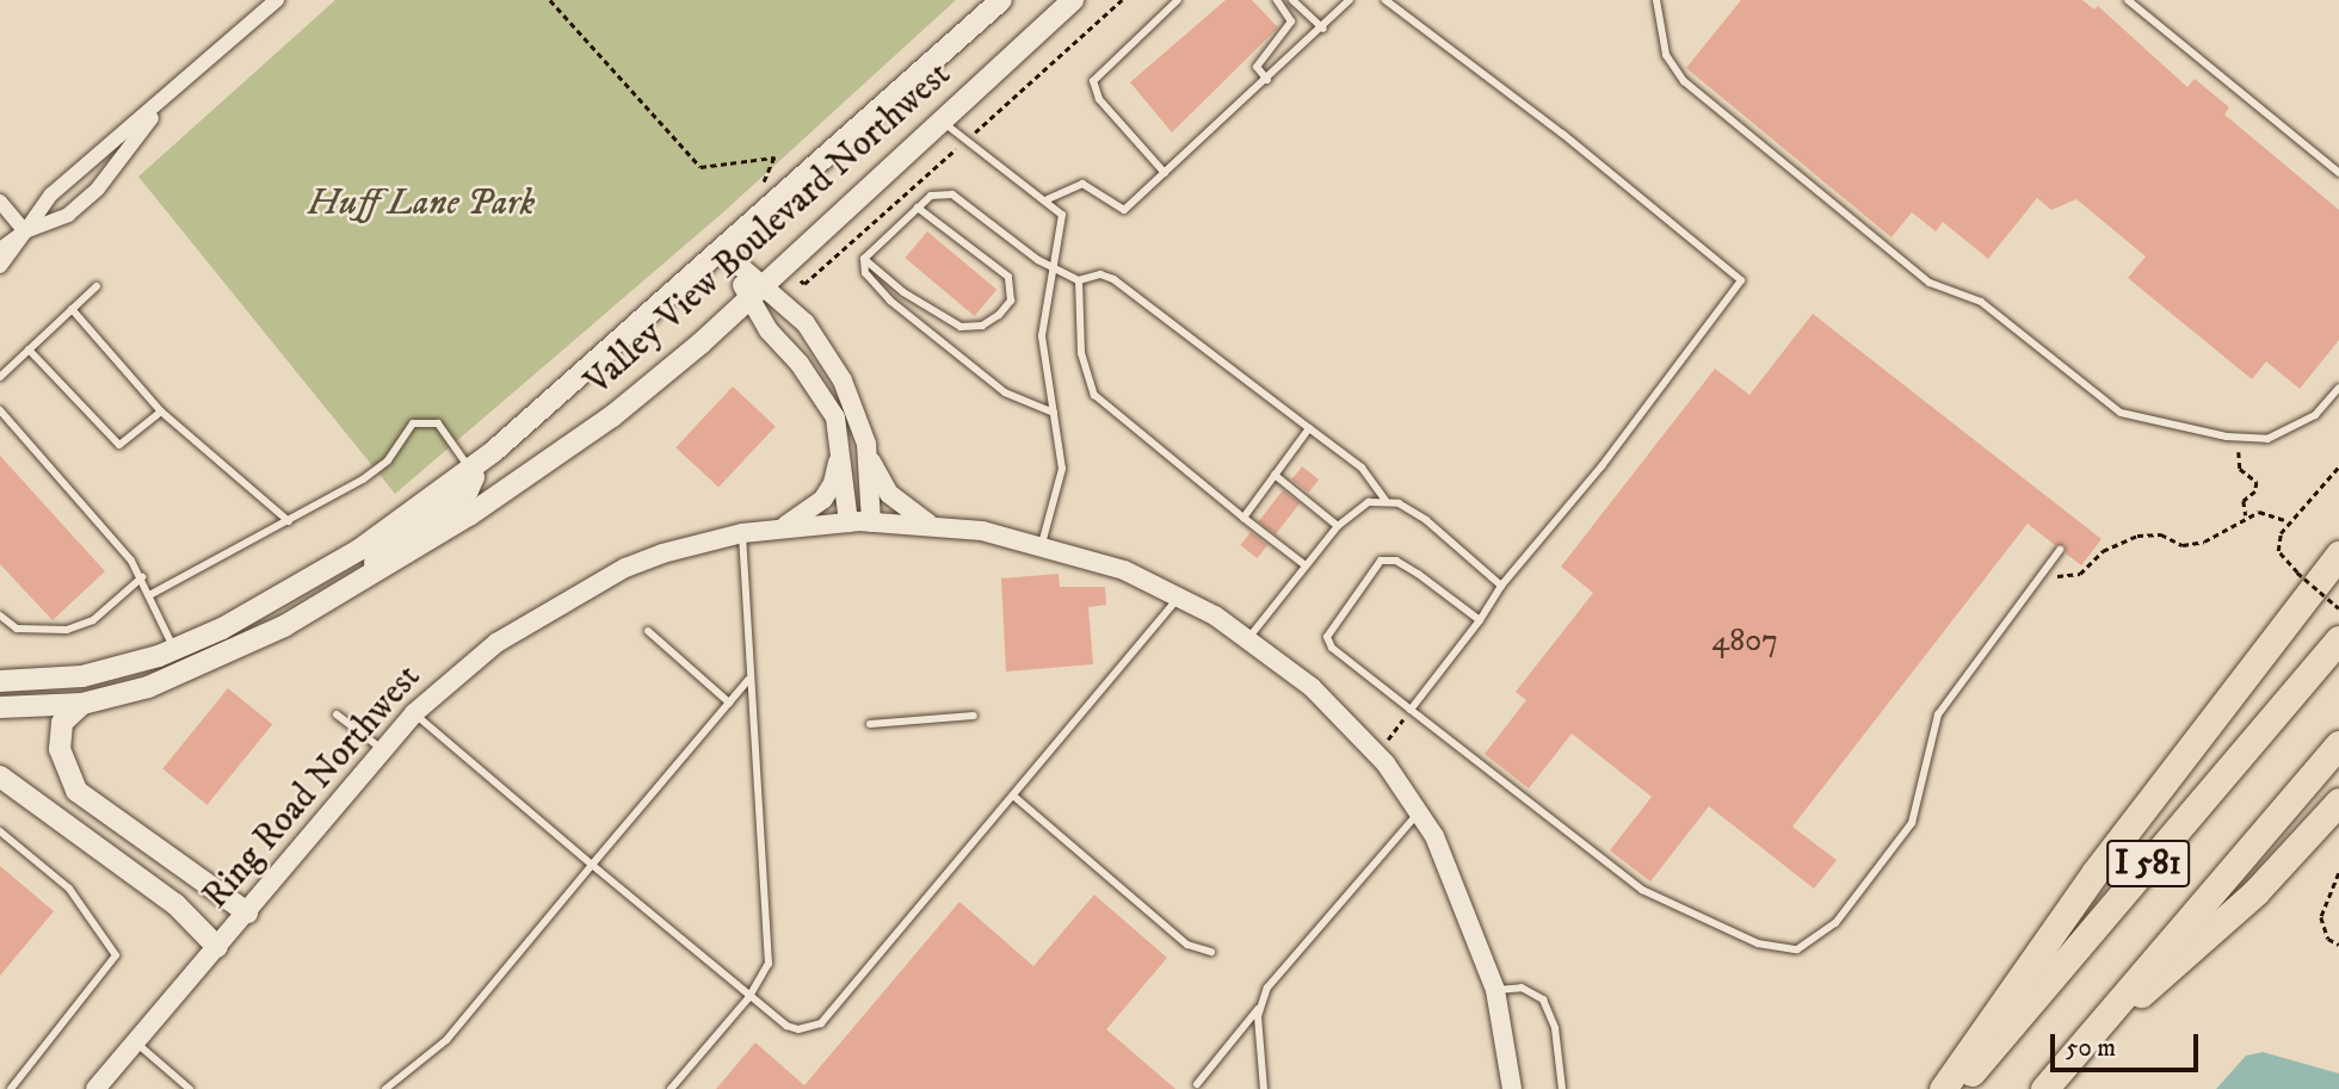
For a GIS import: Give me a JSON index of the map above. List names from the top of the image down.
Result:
{
  "streets": {
    "highway": ["I 581"],
    "main road": ["Valley View Boulevard Northwest"],
    "street": ["Ring Road Northwest"]
  },
  "parks": ["Huff Lane Park"],
  "house_numbers": ["4807"],
  "scale_bar": "50 m"
}
